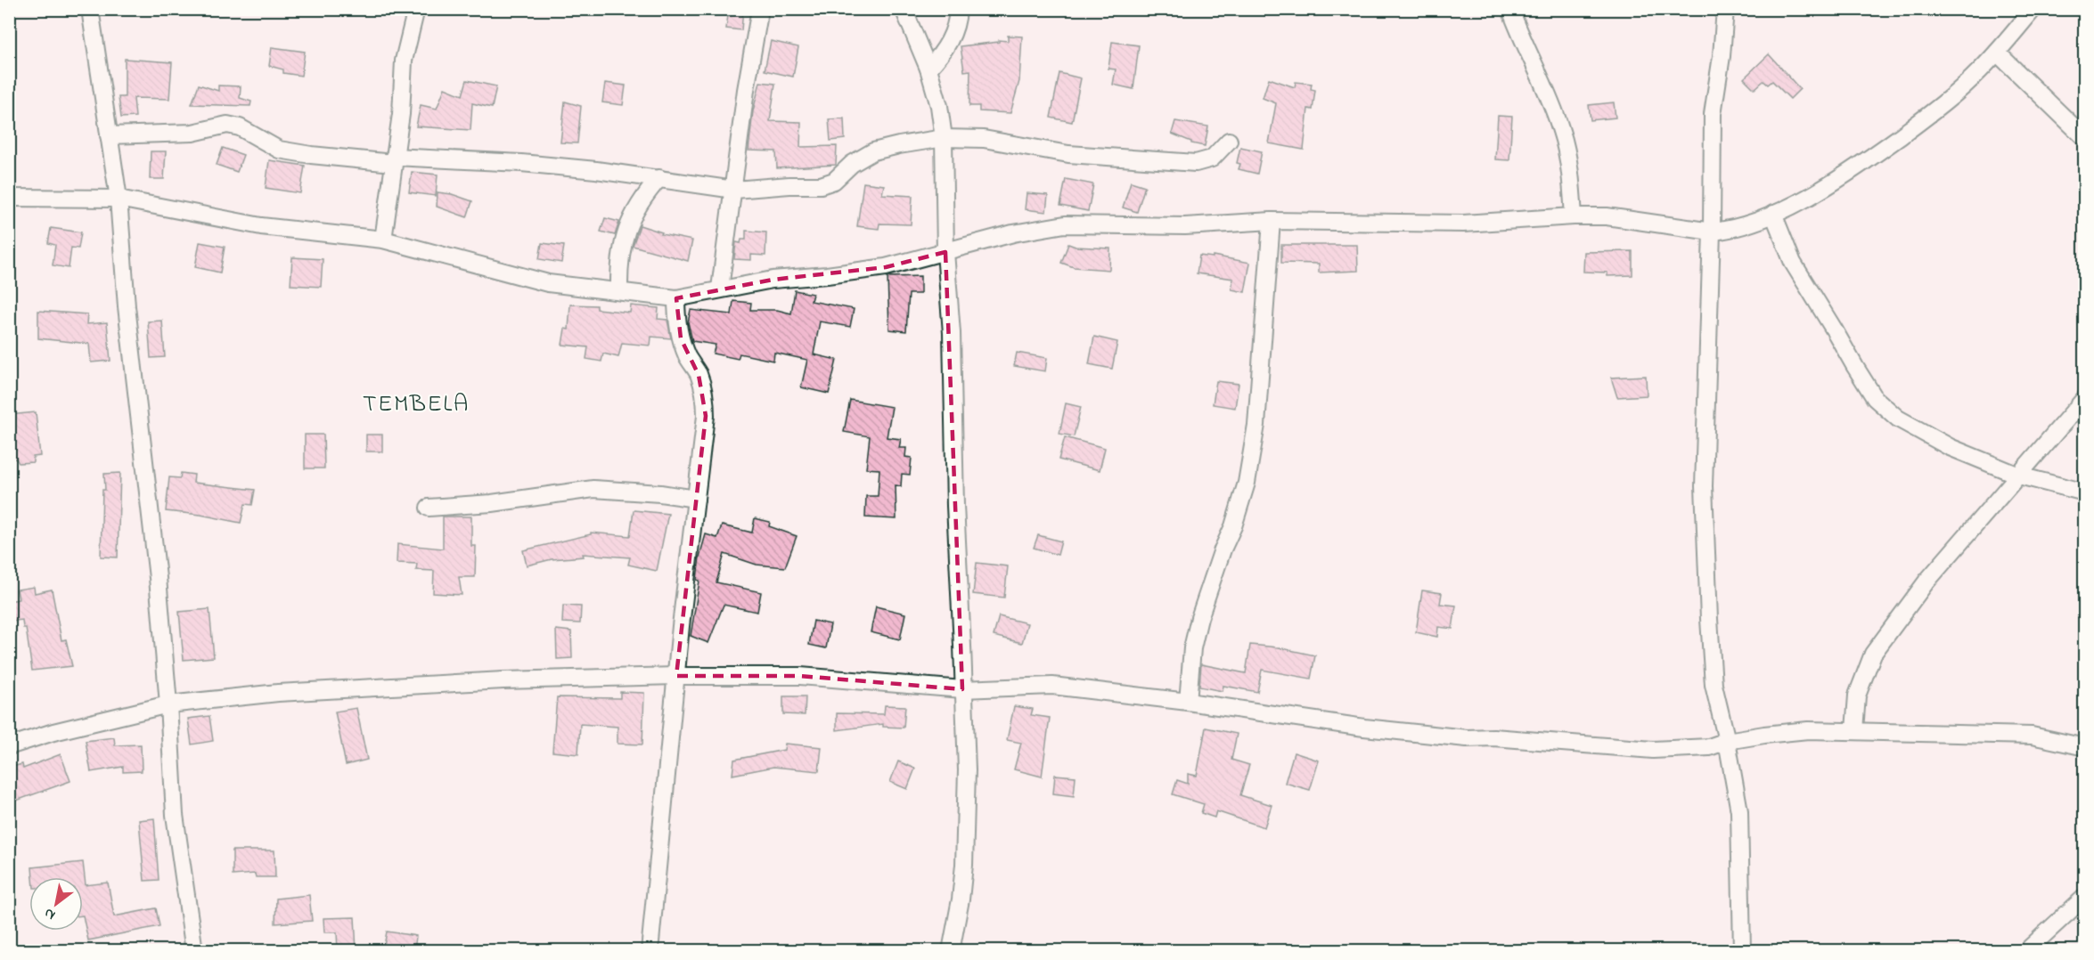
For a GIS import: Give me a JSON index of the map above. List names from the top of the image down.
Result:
{
  "districts": ["TEMBELA"],
  "north": "bottom left"
}
